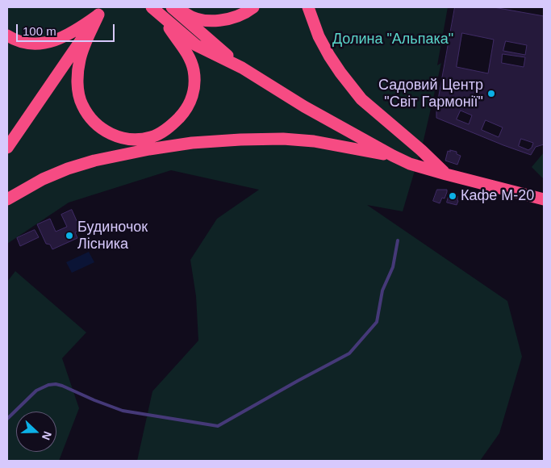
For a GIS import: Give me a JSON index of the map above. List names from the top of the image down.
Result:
{
  "parks": ["Долина \"Альпака\""],
  "places": ["Садовий Центр \"Світ Гармонії\"", "Кафе М-20", "Будиночок Лісника"],
  "scale_bar": "100 m",
  "north": "right"
}
